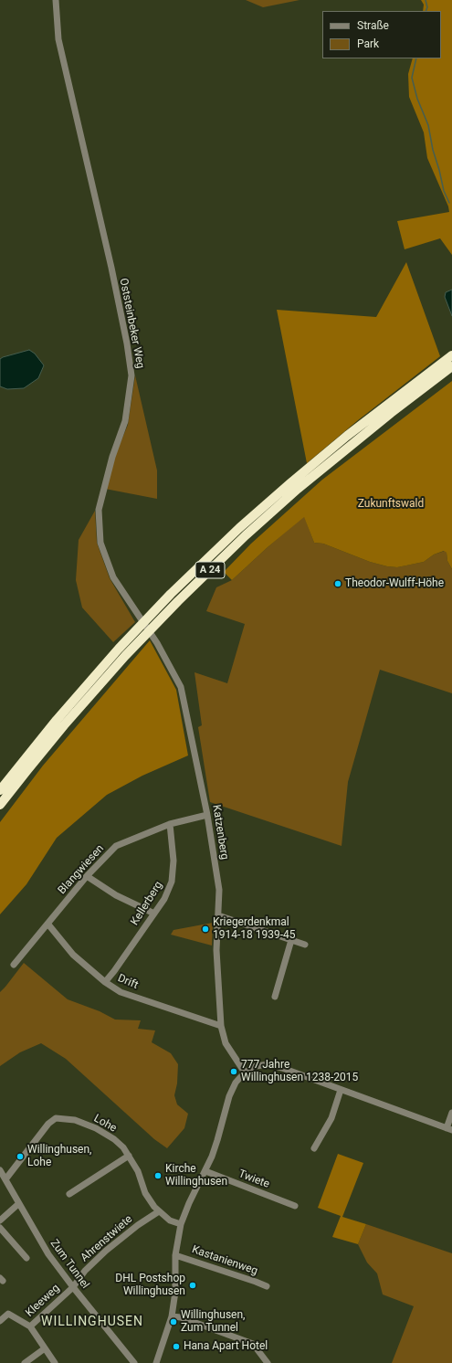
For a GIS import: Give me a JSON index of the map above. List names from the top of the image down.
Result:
{
  "streets": {
    "highway": ["A 24"],
    "street": [
      "Oststeinbeker Weg",
      "Katzenberg",
      "Blangwiesen",
      "Kellerberg",
      "Drift",
      "Lohe",
      "Twiete",
      "Ahrenstwiete",
      "Kastanienweg",
      "Zum Tunnel",
      "Kleeweg"
    ]
  },
  "crossings": [
    ["Oststeinbeker Weg", "Katzenberg"],
    ["Katzenberg", "Blangwiesen"],
    ["Katzenberg", "Drift"],
    ["Blangwiesen", "Kellerberg"],
    ["Blangwiesen", "Drift"],
    ["Kellerberg", "Drift"],
    ["Lohe", "Ahrenstwiete"],
    ["Lohe", "Zum Tunnel"],
    ["Ahrenstwiete", "Zum Tunnel"],
    ["Ahrenstwiete", "Kleeweg"],
    ["Zum Tunnel", "Kleeweg"]
  ],
  "districts": ["WILLINGHUSEN"],
  "parks": ["Zukunftswald"],
  "places": [
    "Theodor-Wulff-Höhe",
    "Kriegerdenkmal 1914-18 1939-45",
    "777 Jahre Willinghusen 1238-2015",
    "Willinghusen, Lohe",
    "Kirche Willinghusen",
    "DHL Postshop Willinghusen",
    "Willinghusen, Zum Tunnel",
    "Hana Apart Hotel"
  ],
  "legend": ["Straße", "Park"]
}
